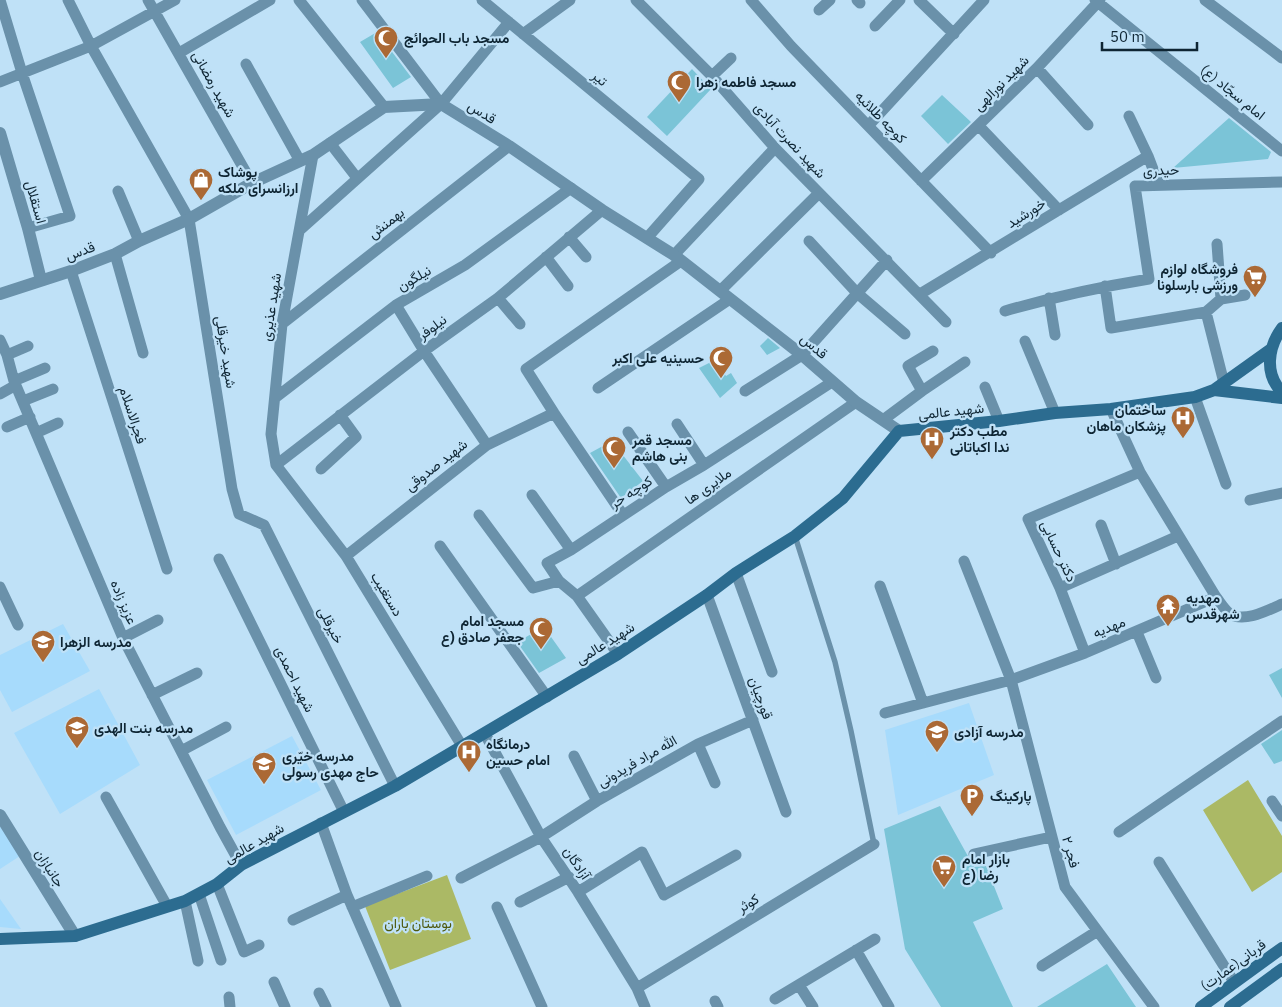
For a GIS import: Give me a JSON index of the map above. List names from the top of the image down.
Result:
{
  "streets": {
    "main road": ["شهید عالمی", "(عمارت)قربانی"],
    "street": [
      "تیر",
      "شهید نورالهی",
      "شهید رمضانی",
      "امام سجّاد (ع)",
      "قدس",
      "کوچه طلائیه",
      "شهید نصرت آبادی",
      "حیدری",
      "استقلال",
      "خورشید",
      "بهمنش",
      "نیلگون",
      "شهید عذیری",
      "نیلوفر",
      "شهید خیرقلی",
      "فجرالاسلام",
      "شهید صدوقی",
      "ملایری ها",
      "کوچه حر",
      "دکتر حسابی",
      "دستغیب",
      "عزیز زاده",
      "خیرقلی",
      "مهدیه",
      "شهید احمدی",
      "قورچیان",
      "الله مراد فریدونی",
      "فجر ۲",
      "آزادگان",
      "جانبازان",
      "کوثر"
    ]
  },
  "crossings": [
    ["تیر", "قدس"],
    ["شهید نورالهی", "امام سجّاد (ع)"],
    ["شهید نورالهی", "کوچه طلائیه"],
    ["شهید رمضانی", "قدس"],
    ["قدس", "استقلال"],
    ["قدس", "بهمنش"],
    ["قدس", "نیلگون"],
    ["قدس", "شهید عذیری"],
    ["قدس", "نیلوفر"],
    ["قدس", "شهید خیرقلی"],
    ["قدس", "شهید عالمی"],
    ["قدس", "فجرالاسلام"],
    ["قدس", "ملایری ها"],
    ["قدس", "کوچه حر"],
    ["کوچه طلائیه", "خورشید"],
    ["شهید نصرت آبادی", "خورشید"],
    ["بهمنش", "شهید عذیری"],
    ["نیلگون", "شهید عذیری"],
    ["شهید عذیری", "نیلوفر"],
    ["شهید عذیری", "دستغیب"],
    ["نیلوفر", "دستغیب"],
    ["شهید خیرقلی", "خیرقلی"],
    ["شهید عالمی", "دستغیب"],
    ["شهید عالمی", "عزیز زاده"],
    ["شهید عالمی", "خیرقلی"],
    ["شهید عالمی", "شهید احمدی"],
    ["شهید عالمی", "قورچیان"],
    ["شهید عالمی", "آزادگان"],
    ["شهید عالمی", "جانبازان"],
    ["شهید صدوقی", "دستغیب"],
    ["دکتر حسابی", "مهدیه"],
    ["مهدیه", "فجر ۲"],
    ["قورچیان", "الله مراد فریدونی"],
    ["الله مراد فریدونی", "آزادگان"],
    ["آزادگان", "کوثر"]
  ],
  "parks": ["بوستان باران"],
  "places": {
    "mosque": [
      "مسجد باب الحوائج",
      "مسجد فاطمه زهرا",
      "حسینیه علی اکبر",
      "مسجد قمر بنی هاشم",
      "مسجد امام جعفر صادق (ع"
    ],
    "shop": ["پوشاک ارزانسرای ملکه"],
    "supermarket": ["فروشگاه لوازم ورزشی بارسلونا", "بازار امام رضا (ع"],
    "hospital": ["ساختمان پزشکان ماهان", "مطب دکتر ندا اکباتانی", "درمانگاه امام حسین"],
    "temple": ["مهدیه شهرقدس"],
    "school or university": [
      "مدرسه الزهرا",
      "مدرسه بنت الهدی",
      "مدرسه آزادی",
      "مدرسه خیّری حاج مهدی رسولی"
    ],
    "parking": ["پارکینگ"]
  },
  "scale_bar": "50 m"
}
